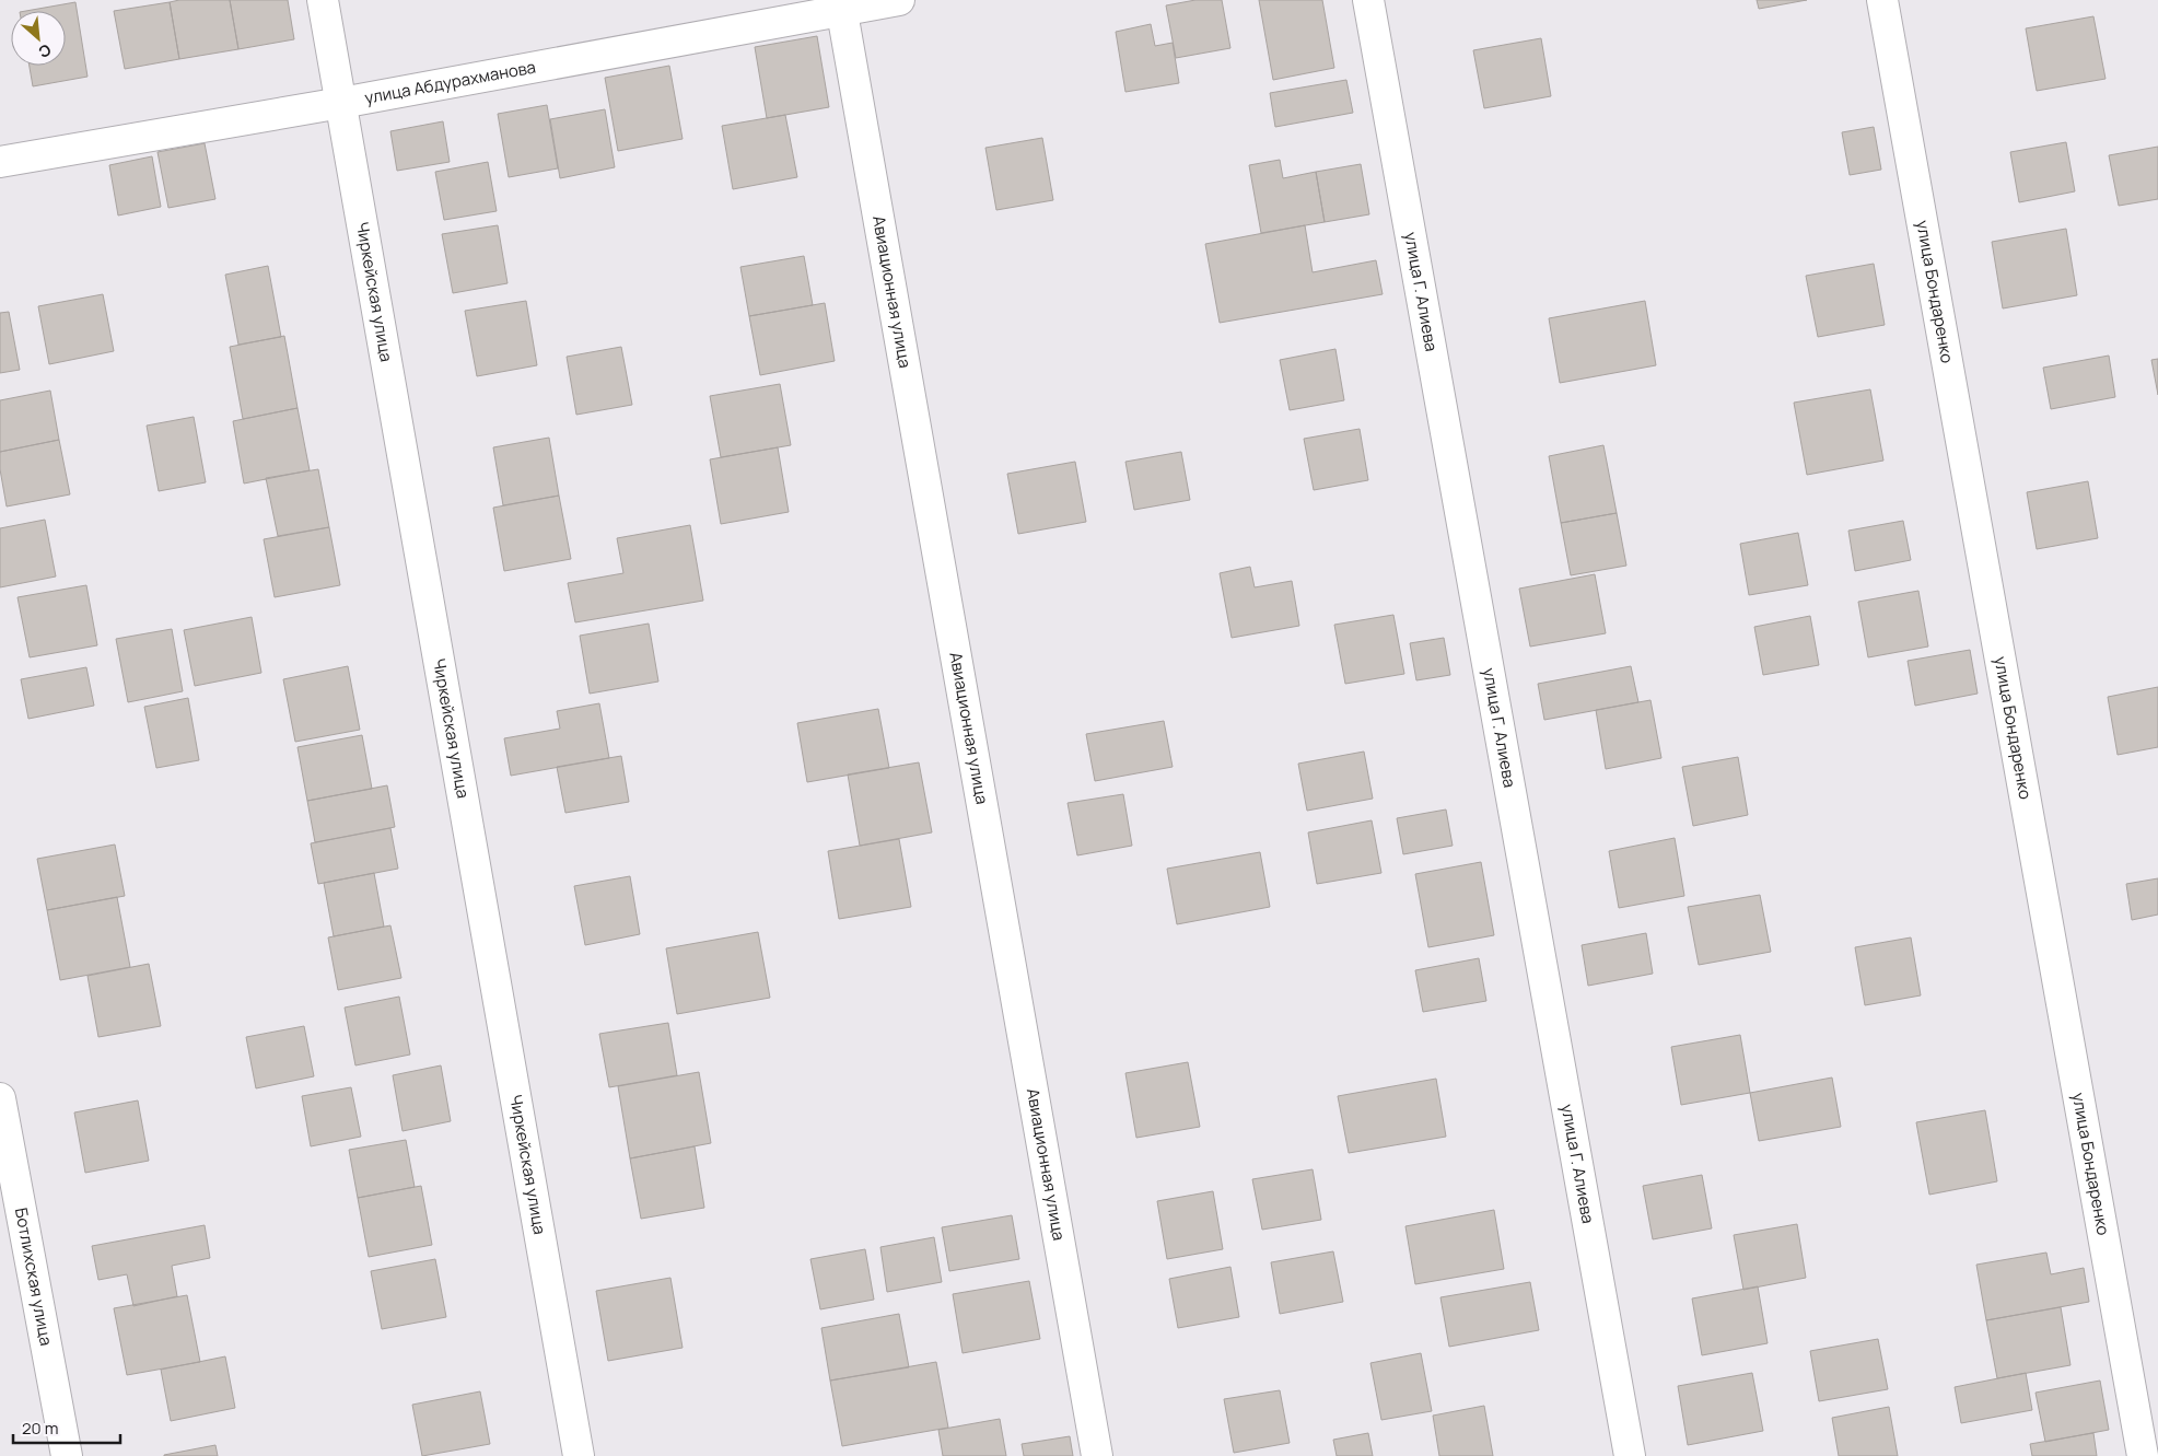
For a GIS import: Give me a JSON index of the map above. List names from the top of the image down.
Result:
{
  "streets": {
    "street": [
      "улица Абдурахманова",
      "Чиркейская улица",
      "Авиационная улица",
      "улица Г. Алиева",
      "улица Бондаренко",
      "Ботлихская улица"
    ]
  },
  "crossings": [
    ["улица Абдурахманова", "Чиркейская улица"],
    ["улица Абдурахманова", "Авиационная улица"]
  ],
  "scale_bar": "20 m",
  "north": "bottom right"
}
